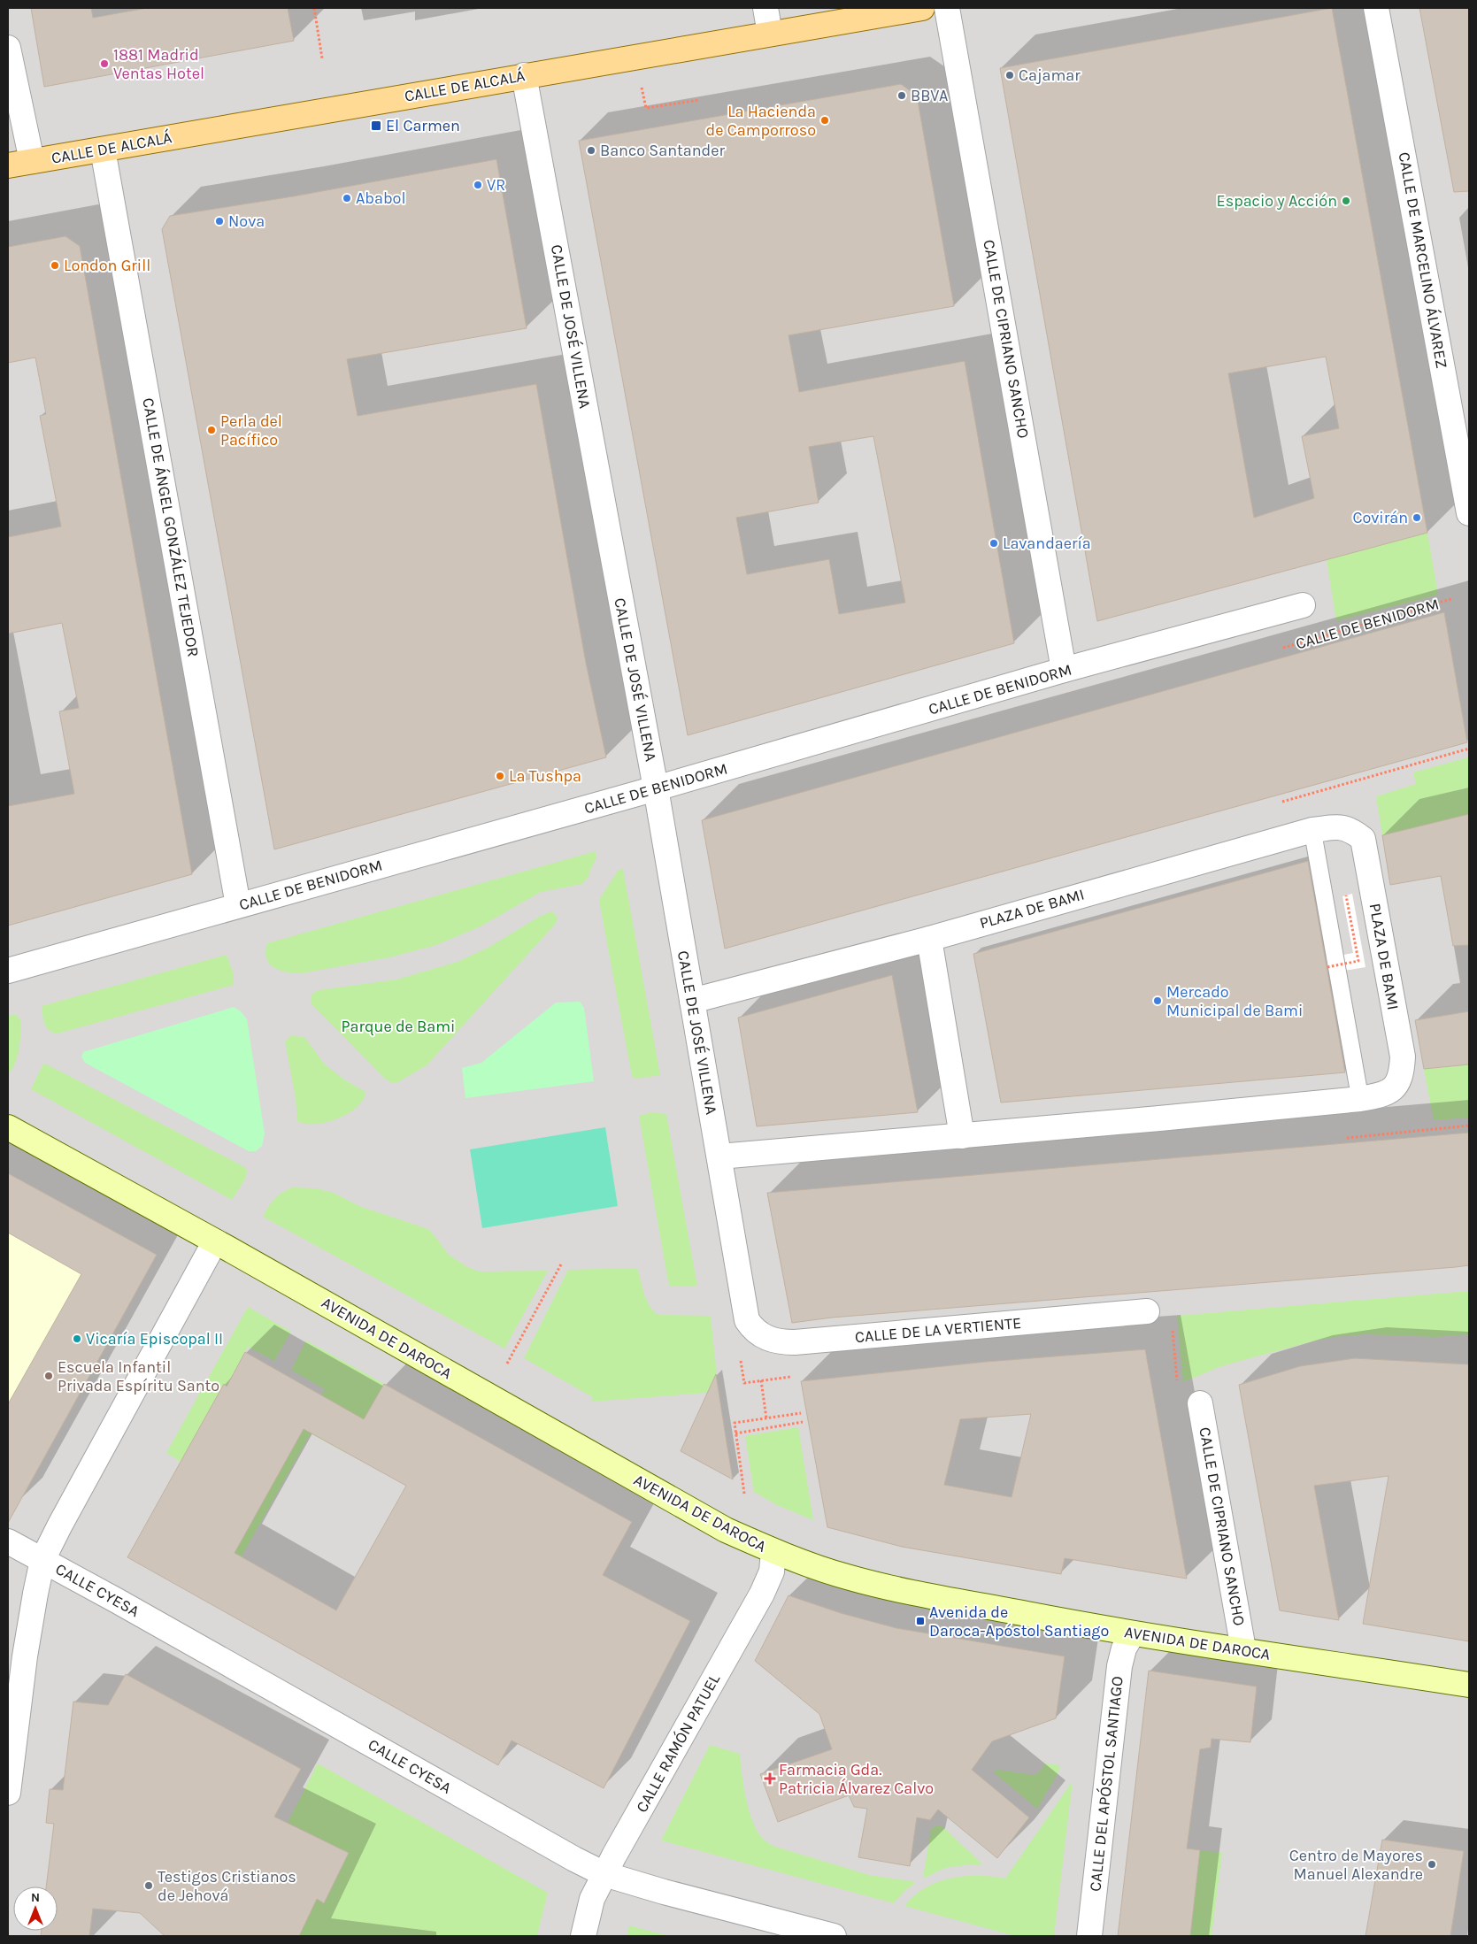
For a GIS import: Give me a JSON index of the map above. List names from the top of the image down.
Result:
{
  "streets": {
    "main road": ["CALLE DE ALCALÁ", "AVENIDA DE DAROCA"],
    "street": [
      "CALLE DE MARCELINO ÁLVAREZ",
      "CALLE DE JOSÉ VILLENA",
      "CALLE DE CIPRIANO SANCHO",
      "CALLE DE ÁNGEL GONZÁLEZ TEJEDOR",
      "CALLE DE BENIDORM",
      "PLAZA DE BAMI",
      "CALLE DE LA VERTIENTE",
      "CALLE CYESA",
      "CALLE RAMÓN PATUEL",
      "CALLE DEL APÓSTOL SANTIAGO"
    ]
  },
  "crossings": [
    ["CALLE DE ALCALÁ", "CALLE DE JOSÉ VILLENA"],
    ["CALLE DE ALCALÁ", "CALLE DE ÁNGEL GONZÁLEZ TEJEDOR"],
    ["CALLE DE JOSÉ VILLENA", "CALLE DE BENIDORM"],
    ["CALLE DE JOSÉ VILLENA", "PLAZA DE BAMI"],
    ["CALLE DE JOSÉ VILLENA", "CALLE DE LA VERTIENTE"],
    ["CALLE DE CIPRIANO SANCHO", "CALLE DE BENIDORM"],
    ["CALLE DE CIPRIANO SANCHO", "AVENIDA DE DAROCA"],
    ["CALLE DE ÁNGEL GONZÁLEZ TEJEDOR", "CALLE DE BENIDORM"],
    ["AVENIDA DE DAROCA", "CALLE RAMÓN PATUEL"],
    ["AVENIDA DE DAROCA", "CALLE DEL APÓSTOL SANTIAGO"],
    ["CALLE CYESA", "CALLE RAMÓN PATUEL"]
  ],
  "parks": ["Parque de Bami"],
  "places": {
    "other": [
      "1881 Madrid Ventas Hotel",
      "Cajamar",
      "BBVA",
      "La Hacienda de Camporroso",
      "Banco Santander",
      "VR",
      "Ababol",
      "Espacio y Acción",
      "Nova",
      "London Grill",
      "Perla del Pacífico",
      "Covirán",
      "Lavandaería",
      "La Tushpa",
      "Mercado Municipal de Bami",
      "Vicaría Episcopal II",
      "Escuela Infantil Privada Espíritu Santo",
      "Centro de Mayores Manuel Alexandre",
      "Testigos Cristianos de Jehová"
    ],
    "transit": ["El Carmen", "Avenida de Daroca-Apóstol Santiago"],
    "health": ["Farmacia Gda. Patricia Álvarez Calvo"]
  },
  "north": "top"
}
